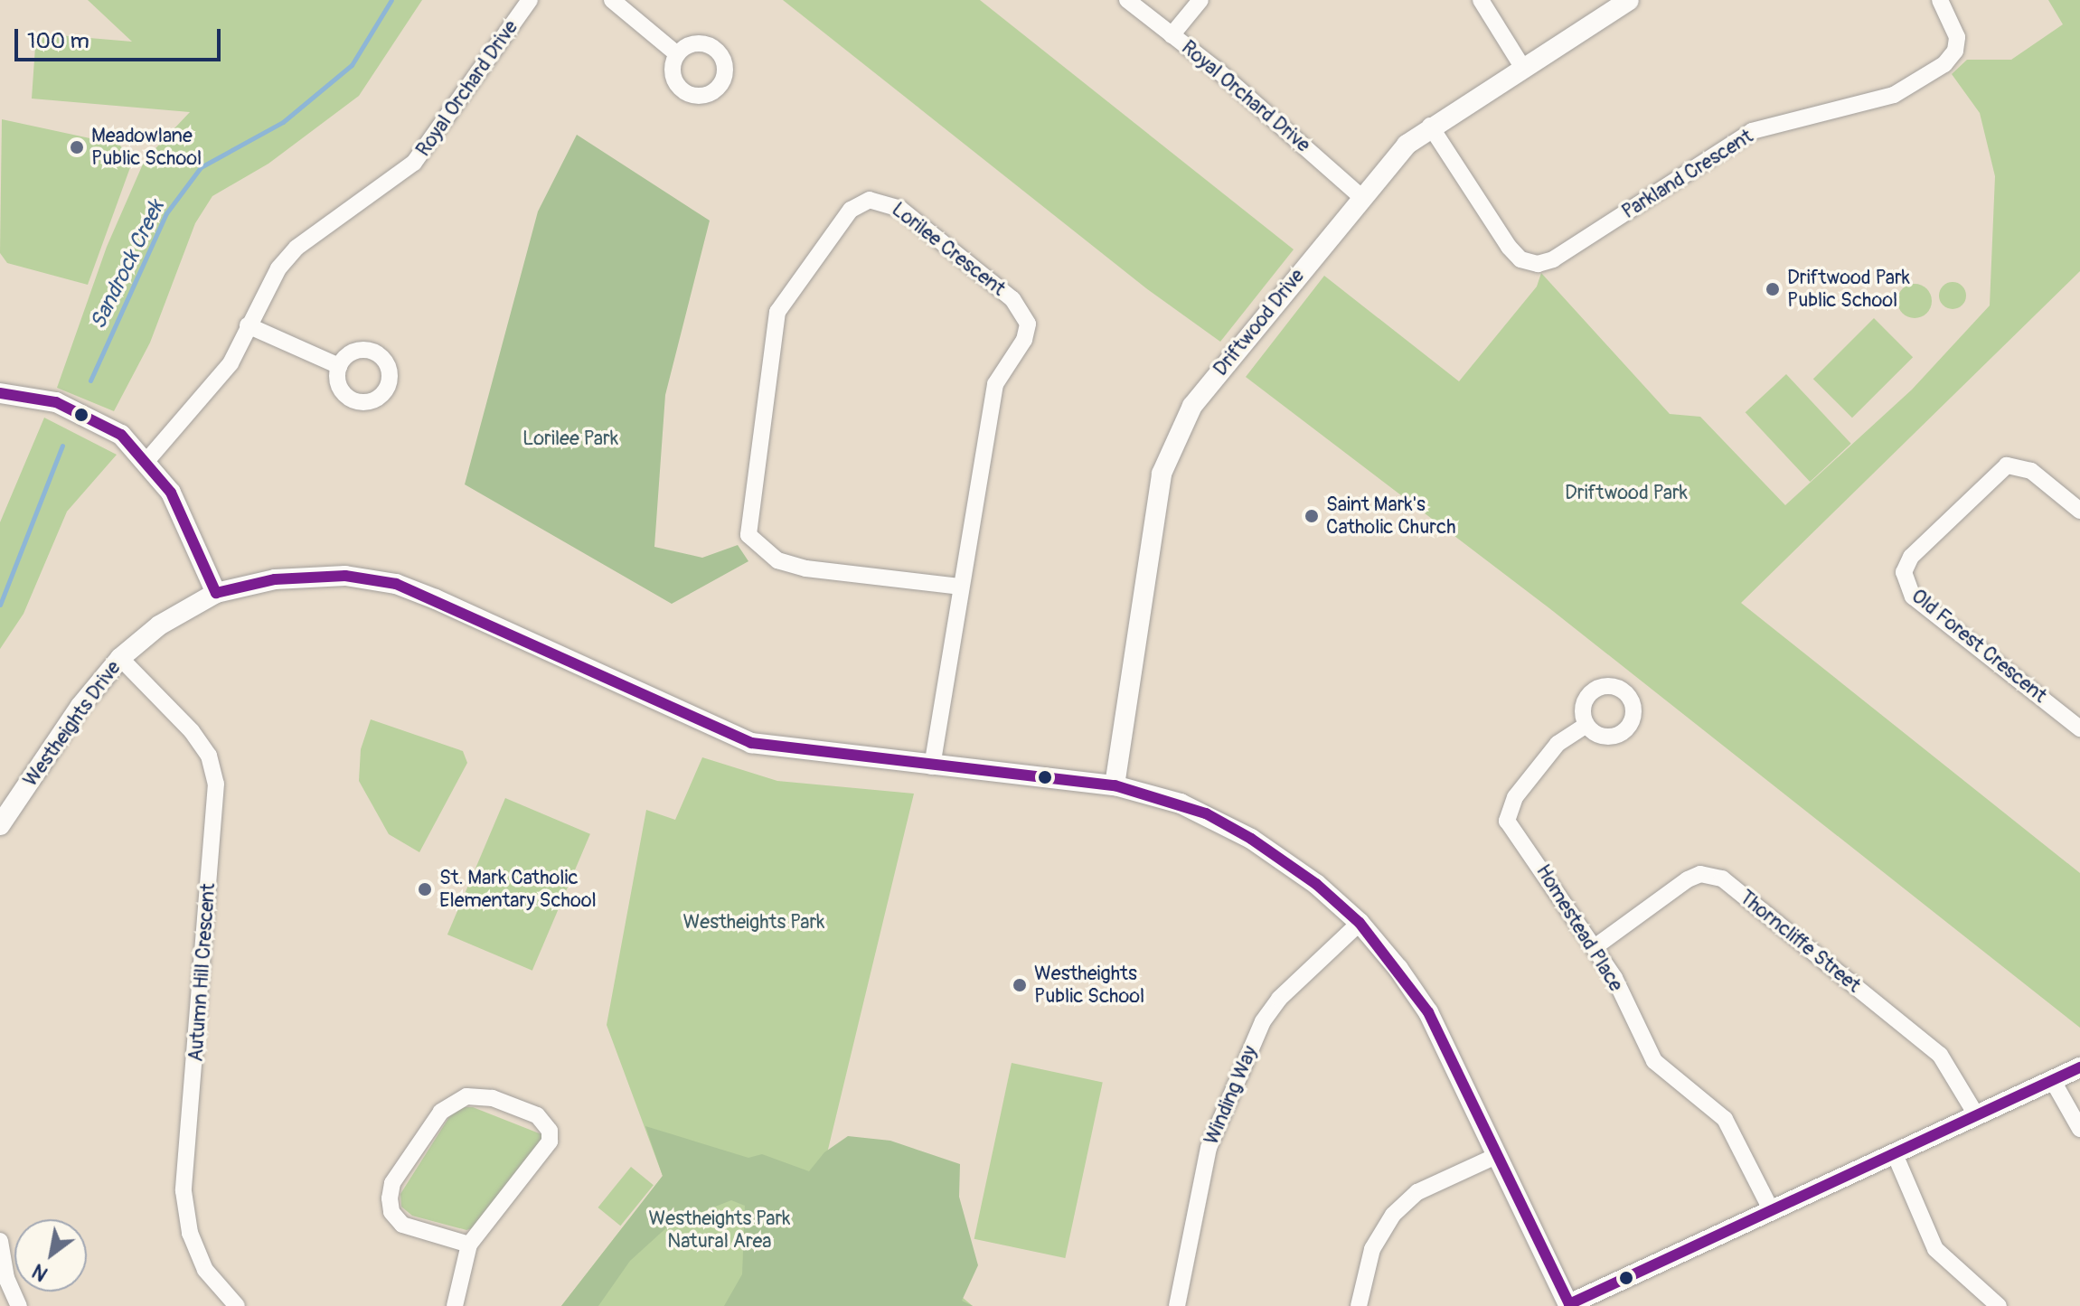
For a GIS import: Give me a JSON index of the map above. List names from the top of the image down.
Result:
{
  "streets": {
    "street": [
      "Royal Orchard Drive",
      "Parkland Crescent",
      "Lorilee Crescent",
      "Driftwood Drive",
      "Old Forest Crescent",
      "Westheights Drive",
      "Homestead Place",
      "Thorncliffe Street",
      "Autumn Hill Crescent",
      "Winding Way"
    ]
  },
  "crossings": [
    ["Royal Orchard Drive", "Driftwood Drive"],
    ["Parkland Crescent", "Driftwood Drive"],
    ["Lorilee Crescent", "Westheights Drive"],
    ["Driftwood Drive", "Westheights Drive"],
    ["Westheights Drive", "Autumn Hill Crescent"],
    ["Westheights Drive", "Winding Way"],
    ["Homestead Place", "Thorncliffe Street"]
  ],
  "water": ["Sandrock Creek"],
  "parks": [
    "Lorilee Park",
    "Driftwood Park",
    "Westheights Park",
    "Westheights Park Natural Area"
  ],
  "places": [
    "Meadowlane Public School",
    "Driftwood Park Public School",
    "Saint Mark's Catholic Church",
    "St. Mark Catholic Elementary School",
    "Westheights Public School"
  ],
  "scale_bar": "100 m",
  "north": "bottom left"
}
